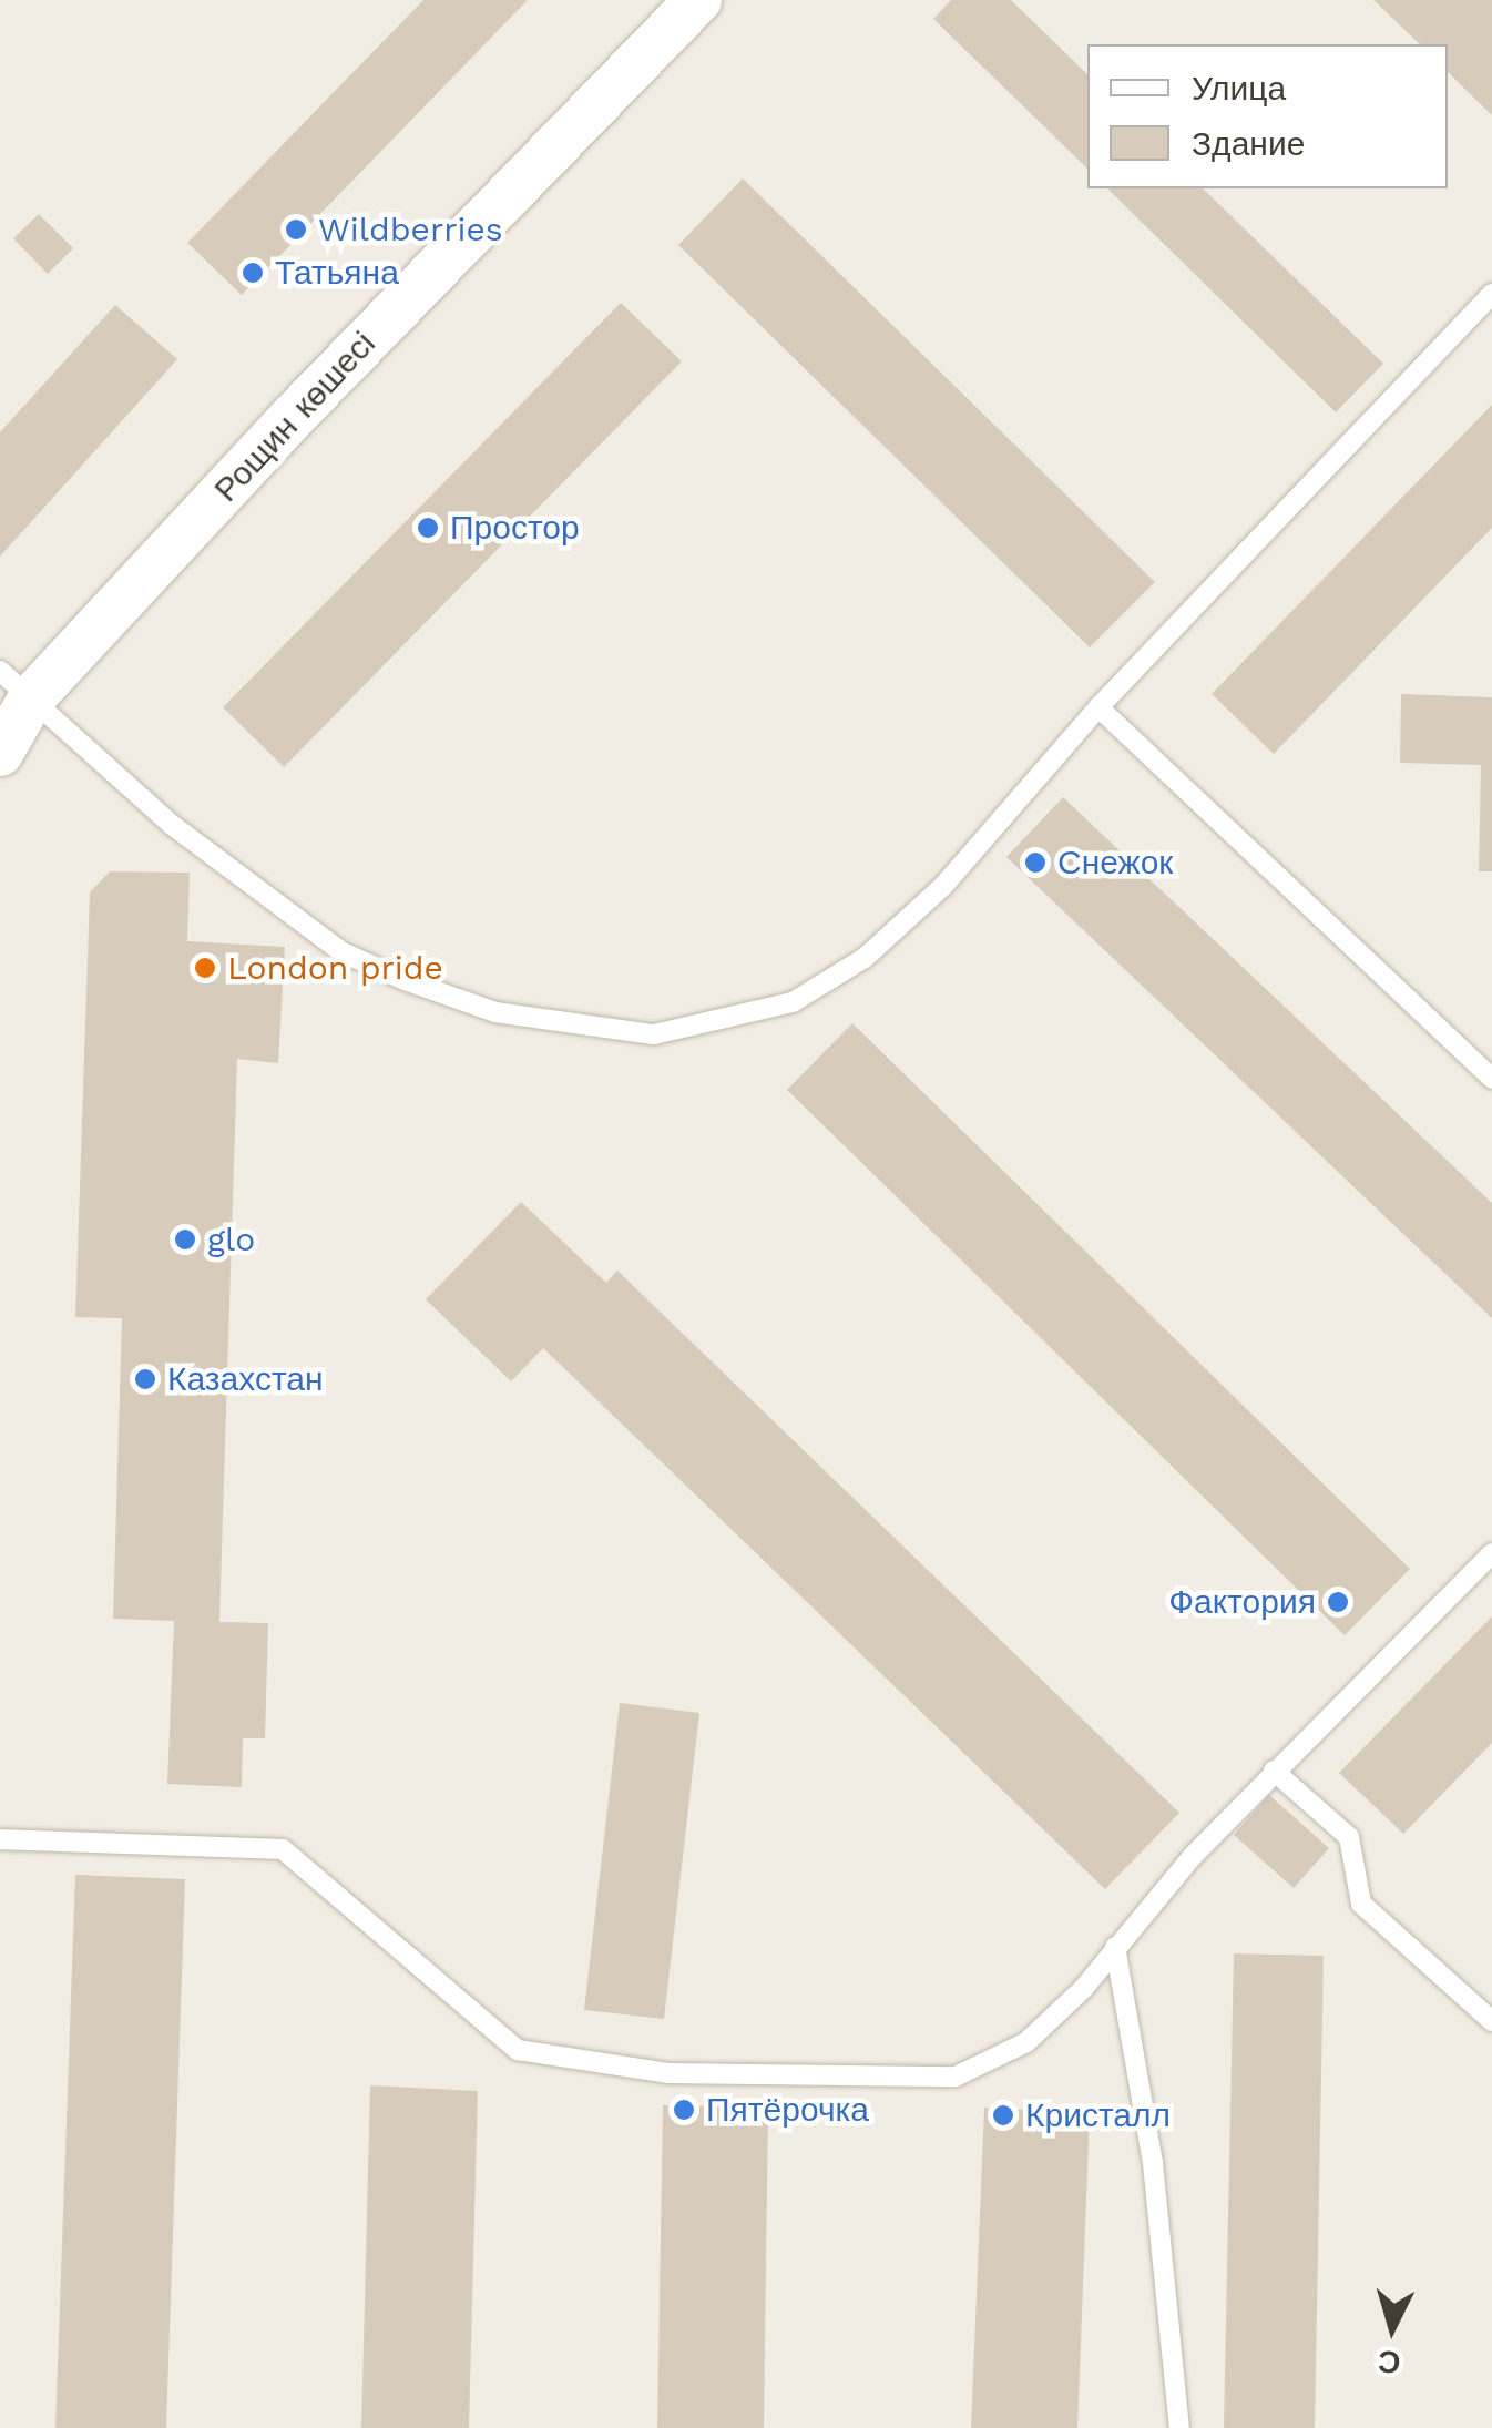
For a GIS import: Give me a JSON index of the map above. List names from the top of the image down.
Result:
{
  "streets": {
    "street": ["Рощин көшесі"]
  },
  "places": [
    "Wildberries",
    "Татьяна",
    "Простор",
    "Снежок",
    "London pride",
    "glo",
    "Казахстан",
    "Фактория",
    "Пятёрочка",
    "Кристалл"
  ],
  "legend": ["Улица", "Здание"],
  "north": "bottom"
}
